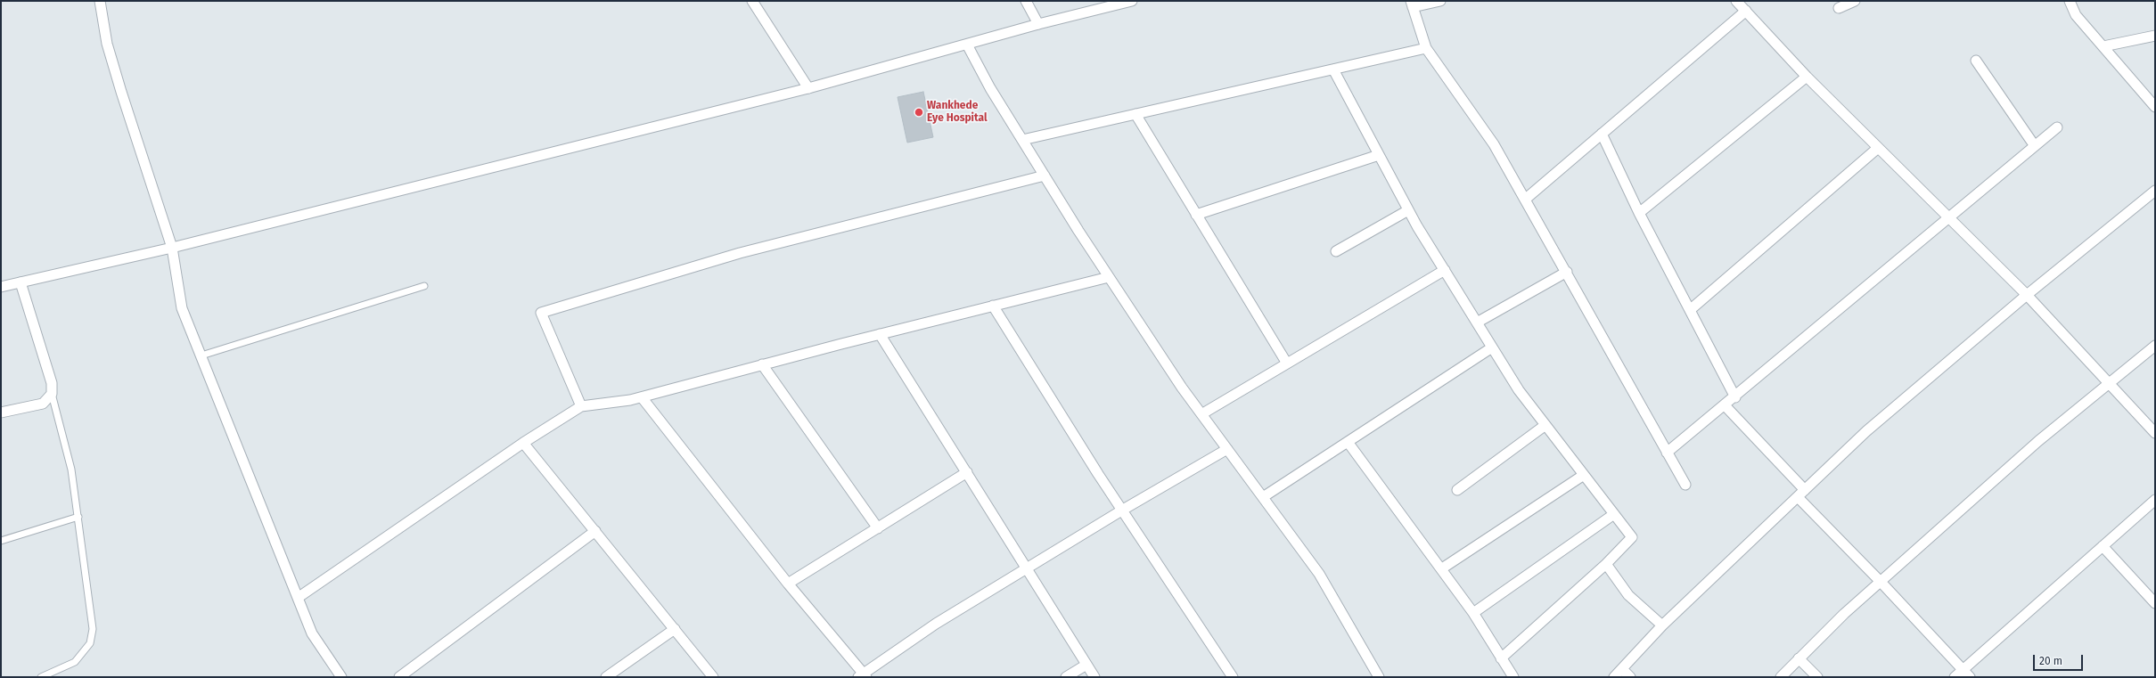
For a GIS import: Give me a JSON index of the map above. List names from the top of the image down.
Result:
{
  "places": ["Wankhede Eye Hospital"],
  "scale_bar": "20 m"
}
